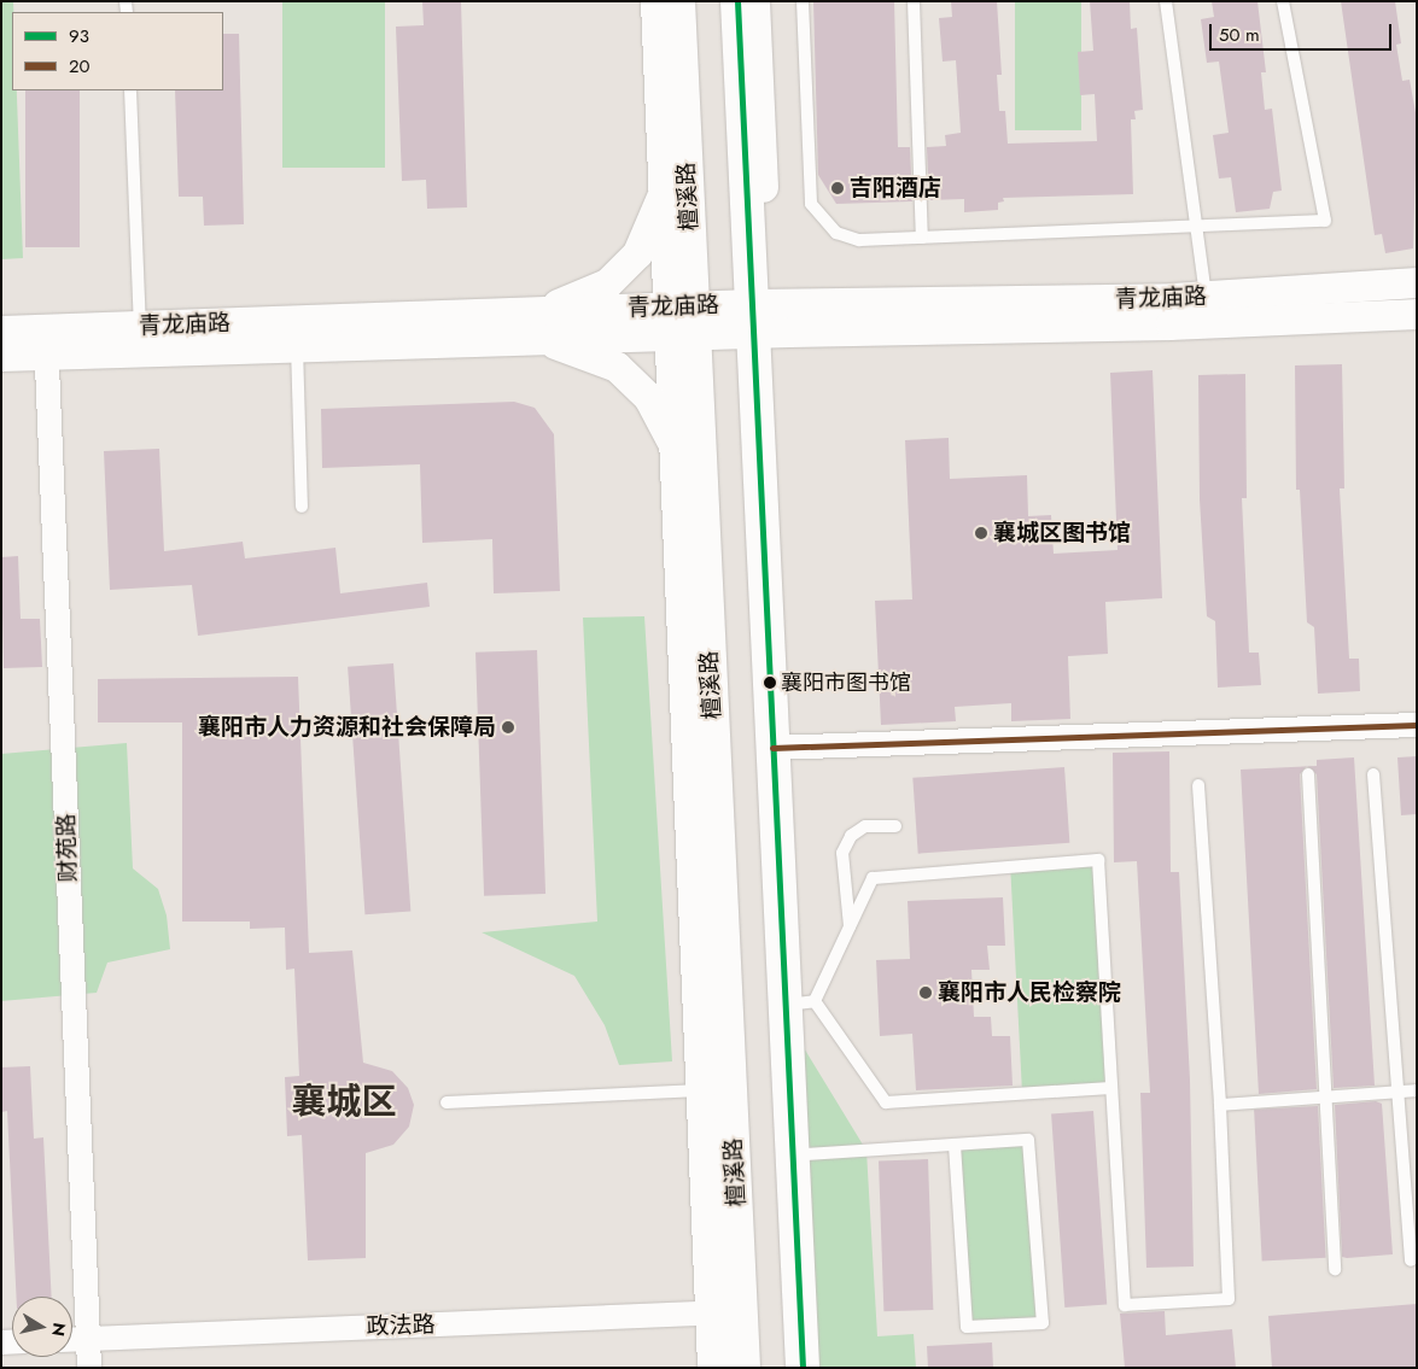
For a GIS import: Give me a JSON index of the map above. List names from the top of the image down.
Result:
{
  "streets": {
    "main road": ["檀溪路"],
    "street": ["青龙庙路", "财苑路", "政法路"]
  },
  "crossings": [
    ["檀溪路", "青龙庙路"],
    ["檀溪路", "政法路"],
    ["青龙庙路", "财苑路"],
    ["财苑路", "政法路"]
  ],
  "districts": ["襄城区"],
  "places": [
    "吉阳酒店",
    "襄城区图书馆",
    "襄阳市图书馆",
    "襄阳市人力资源和社会保障局",
    "襄阳市人民检察院"
  ],
  "lines": ["transit line 93", "transit line 20"],
  "legend": ["93", "20"],
  "scale_bar": "50 m",
  "north": "right"
}
